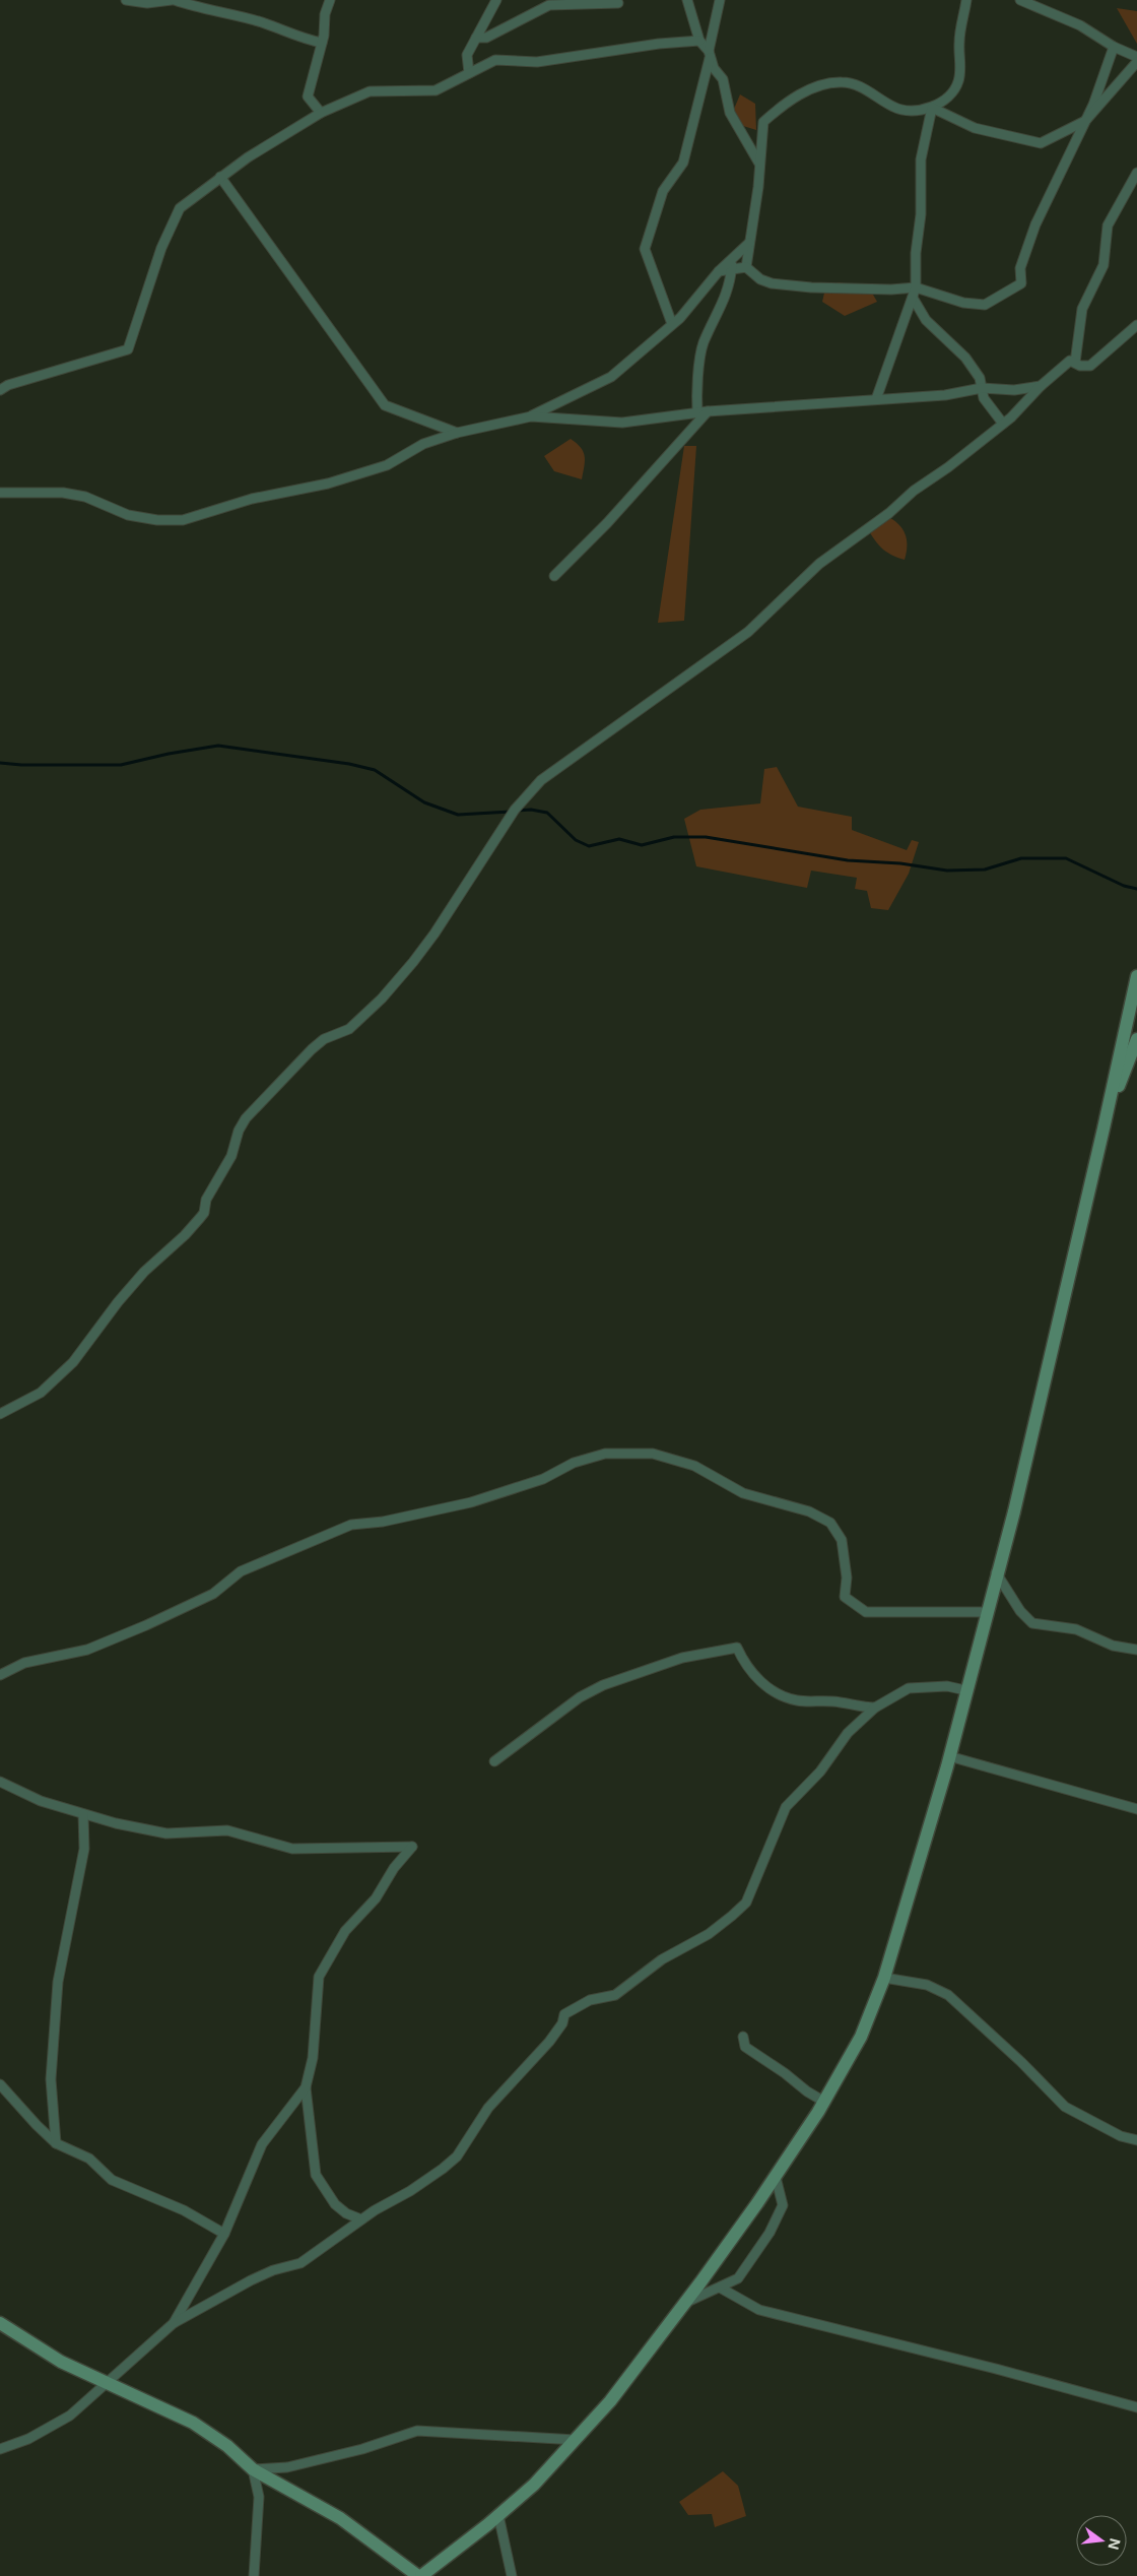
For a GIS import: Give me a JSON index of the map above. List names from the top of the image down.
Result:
{
  "north": "right"
}
